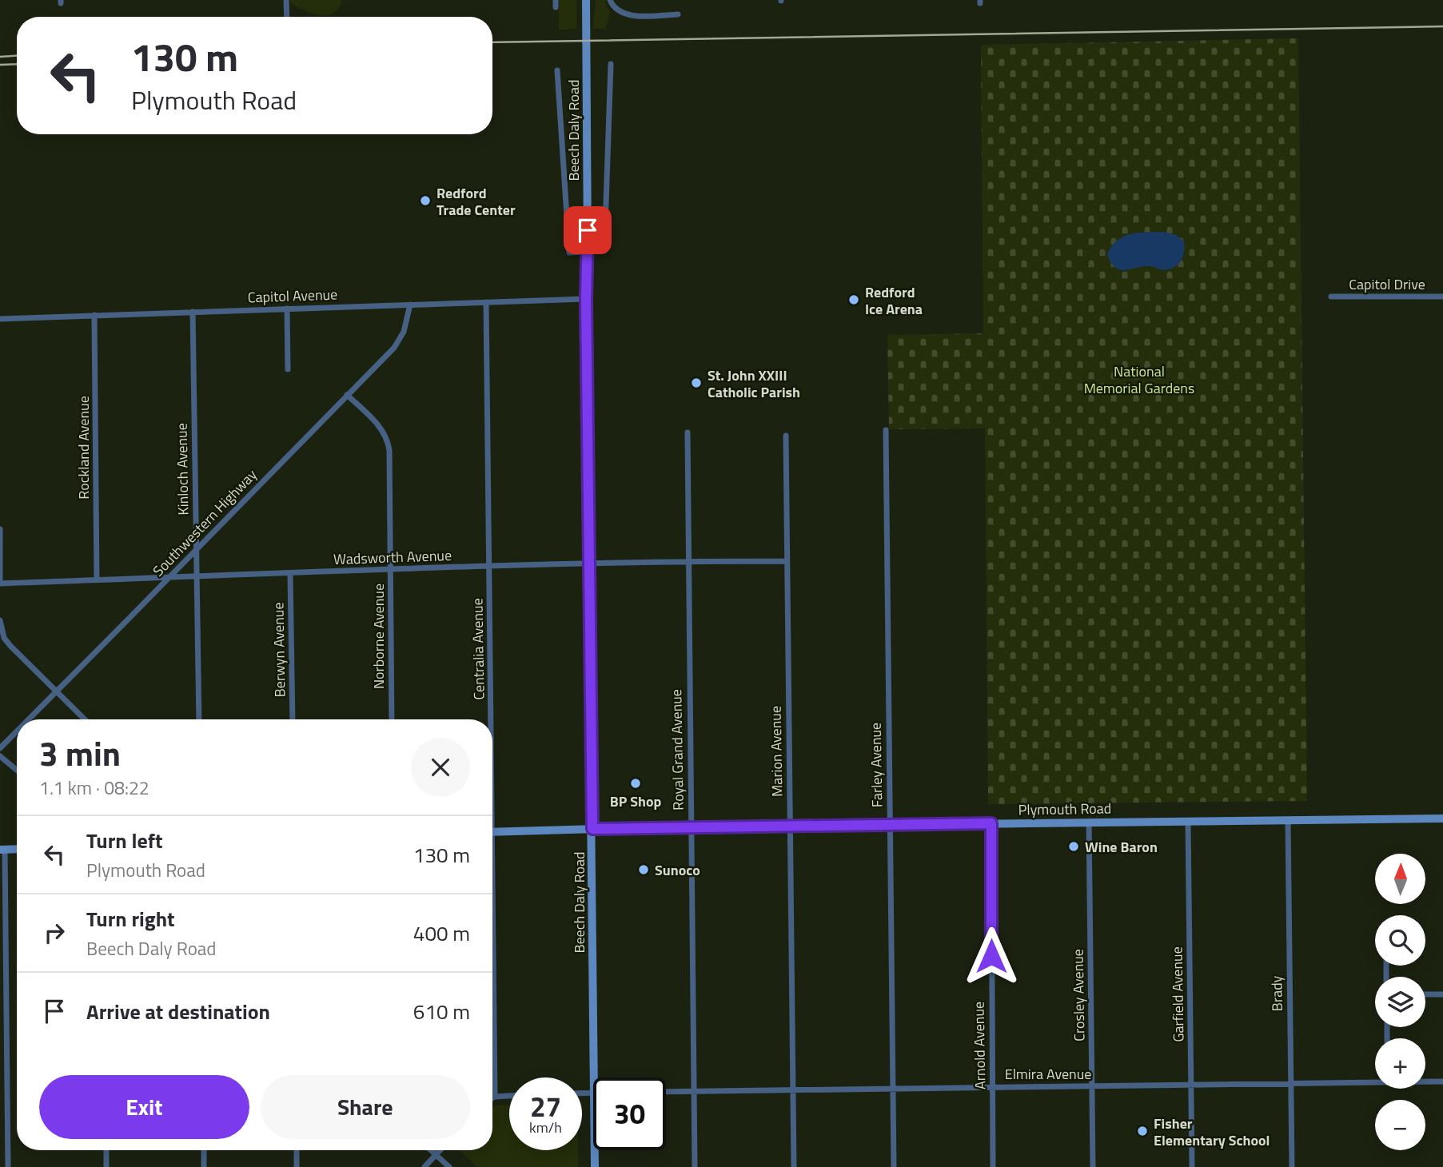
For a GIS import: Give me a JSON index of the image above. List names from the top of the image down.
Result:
{
  "streets": {
    "main road": ["Beech Daly Road", "Plymouth Road"],
    "street": [
      "Capitol Drive",
      "Capitol Avenue",
      "Rockland Avenue",
      "Kinloch Avenue",
      "Southwestern Highway",
      "Wadsworth Avenue",
      "Norborne Avenue",
      "Centralia Avenue",
      "Berwyn Avenue",
      "Royal Grand Avenue",
      "Marion Avenue",
      "Farley Avenue",
      "Brady",
      "Garfield Avenue",
      "Crosley Avenue",
      "Arnold Avenue",
      "Elmira Avenue"
    ]
  },
  "crossings": [
    ["Beech Daly Road", "Capitol Avenue"],
    ["Beech Daly Road", "Wadsworth Avenue"],
    ["Beech Daly Road", "Plymouth Road"],
    ["Capitol Avenue", "Rockland Avenue"],
    ["Capitol Avenue", "Kinloch Avenue"],
    ["Capitol Avenue", "Southwestern Highway"],
    ["Capitol Avenue", "Centralia Avenue"],
    ["Rockland Avenue", "Wadsworth Avenue"],
    ["Kinloch Avenue", "Southwestern Highway"],
    ["Kinloch Avenue", "Wadsworth Avenue"],
    ["Southwestern Highway", "Wadsworth Avenue"],
    ["Southwestern Highway", "Norborne Avenue"],
    ["Wadsworth Avenue", "Norborne Avenue"],
    ["Wadsworth Avenue", "Centralia Avenue"],
    ["Wadsworth Avenue", "Berwyn Avenue"],
    ["Wadsworth Avenue", "Royal Grand Avenue"],
    ["Wadsworth Avenue", "Marion Avenue"],
    ["Royal Grand Avenue", "Plymouth Road"],
    ["Royal Grand Avenue", "Elmira Avenue"],
    ["Marion Avenue", "Plymouth Road"],
    ["Marion Avenue", "Elmira Avenue"],
    ["Farley Avenue", "Plymouth Road"],
    ["Farley Avenue", "Elmira Avenue"],
    ["Plymouth Road", "Brady"],
    ["Plymouth Road", "Garfield Avenue"],
    ["Plymouth Road", "Crosley Avenue"],
    ["Plymouth Road", "Arnold Avenue"],
    ["Brady", "Elmira Avenue"],
    ["Garfield Avenue", "Elmira Avenue"],
    ["Crosley Avenue", "Elmira Avenue"],
    ["Arnold Avenue", "Elmira Avenue"]
  ],
  "parks": ["National Memorial Gardens"],
  "places": [
    "Redford Trade Center",
    "Redford Ice Arena",
    "St. John XXIII Catholic Parish",
    "BP Shop",
    "Wine Baron",
    "Sunoco",
    "Fisher Elementary School"
  ],
  "north": "top",
  "page": {
    "turn": ["130 m", "Plymouth Road"],
    "heading": ["3 min", "1.1 km · 08:22"],
    "list": [
      {
        "name": "Turn left",
        "note": "Plymouth Road",
        "value": "130 m"
      },
      {
        "name": "Turn right",
        "note": "Beech Daly Road",
        "value": "400 m"
      },
      {
        "name": "Arrive at destination",
        "value": "610 m"
      }
    ],
    "map_buttons": ["+", "−"],
    "buttons": ["Exit", "Share"],
    "speed": "27 km/h",
    "limit": "30"
  }
}
